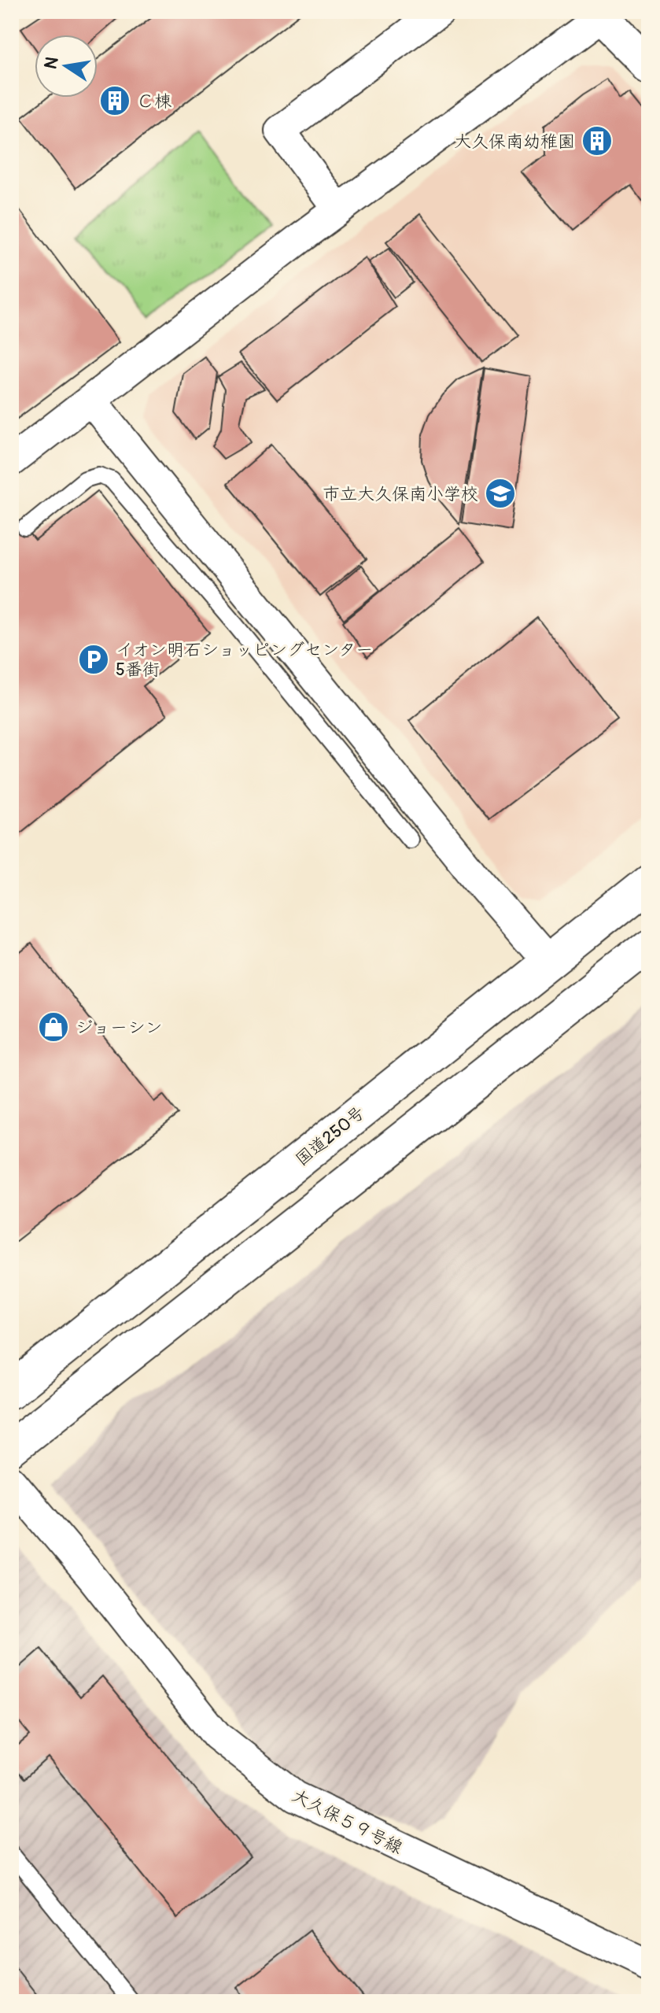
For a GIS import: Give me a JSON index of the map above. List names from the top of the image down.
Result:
{
  "streets": {
    "main road": ["国道250号"],
    "street": ["大久保５９号線"]
  },
  "places": {
    "building": ["Ｃ棟", "大久保南幼稚園"],
    "school or university": ["市立大久保南小学校"],
    "parking": ["イオン明石ショッピングセンター 5番街"],
    "shop": ["ジョーシン"]
  },
  "north": "left"
}
